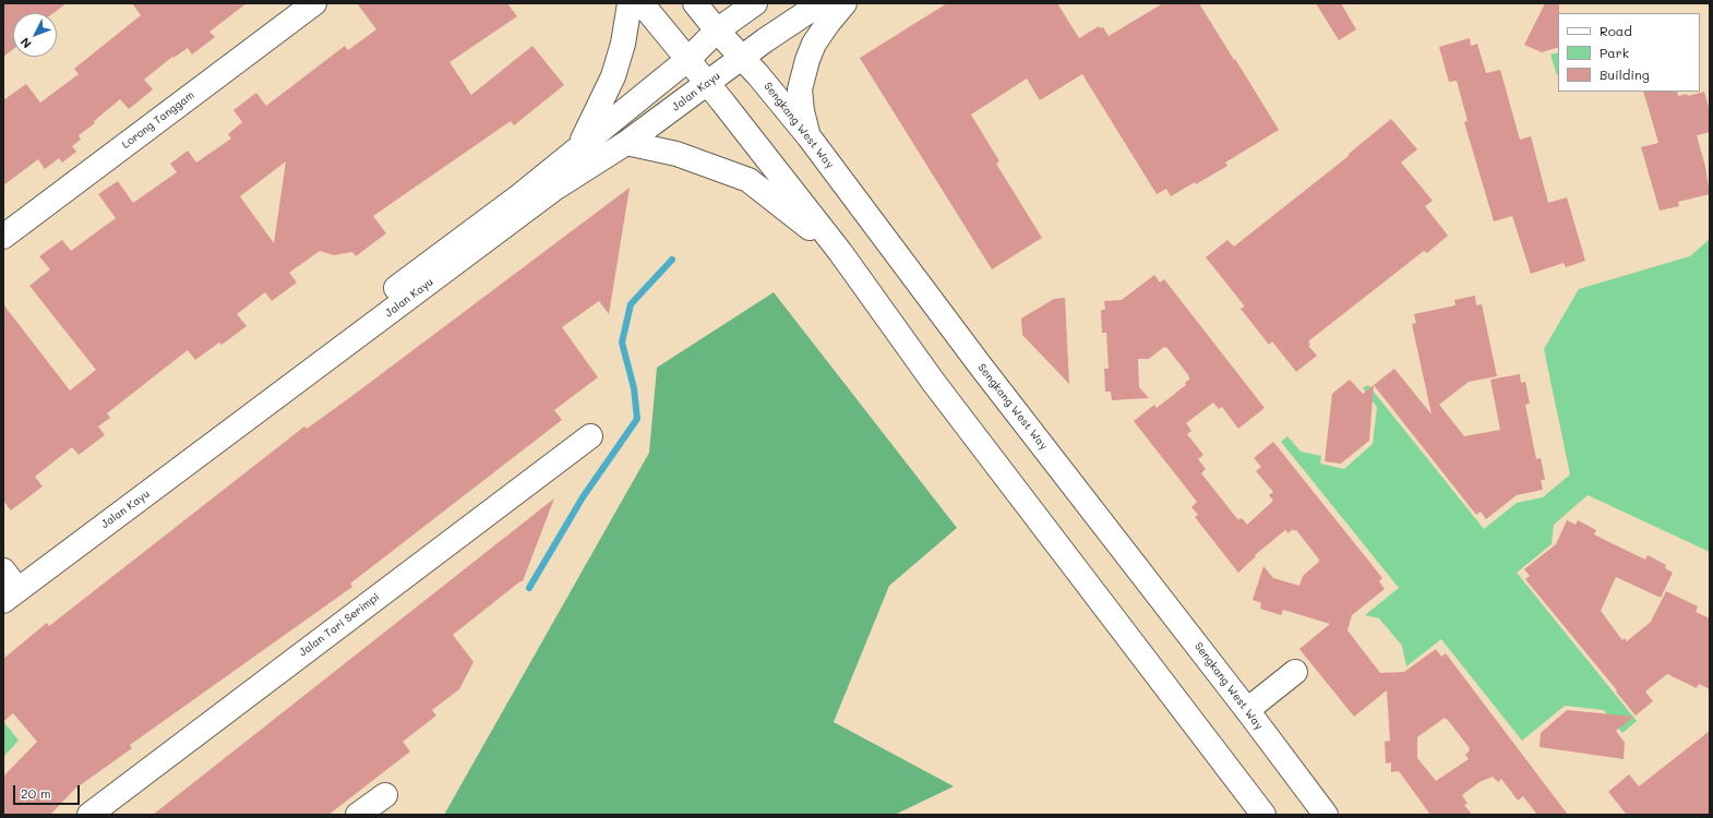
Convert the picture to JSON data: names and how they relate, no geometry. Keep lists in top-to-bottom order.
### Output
{
  "streets": {
    "main road": [
      "Jalan Kayu",
      "Lorong Tanggam",
      "Sengkang West Way",
      "Jalan Tari Serimpi"
    ]
  },
  "crossings": [
    ["Jalan Kayu", "Sengkang West Way"]
  ],
  "legend": ["Road", "Park", "Building"],
  "scale_bar": "20 m",
  "north": "bottom left"
}
